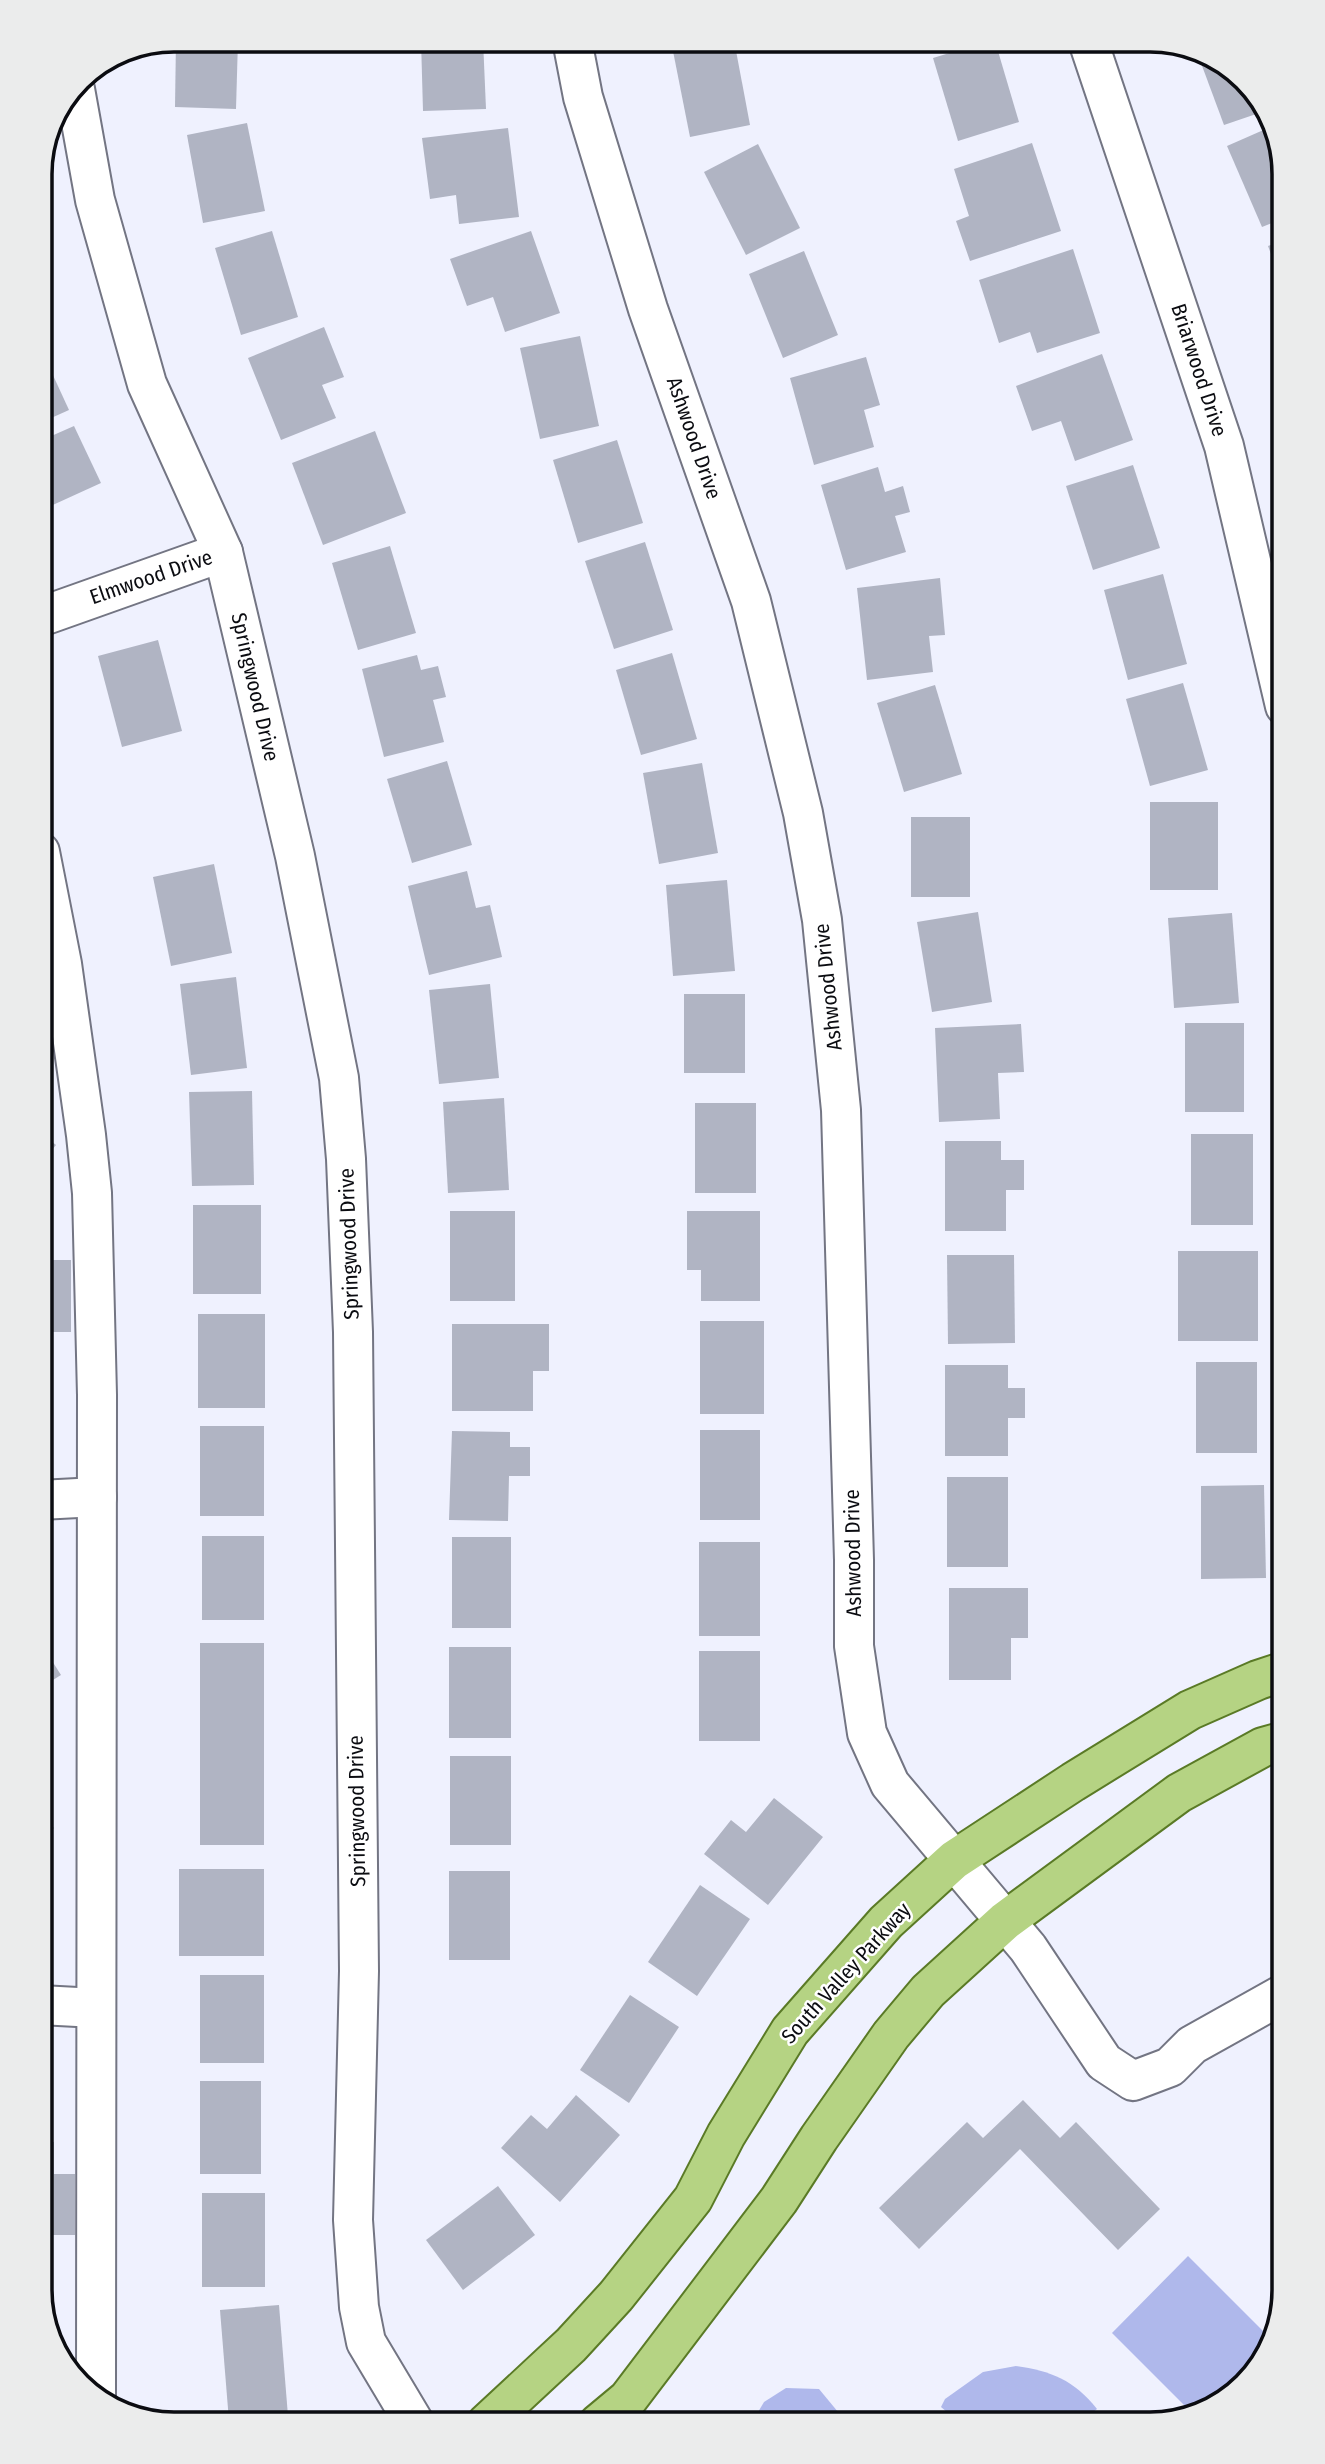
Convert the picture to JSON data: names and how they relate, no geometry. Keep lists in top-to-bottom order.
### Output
{
  "streets": {
    "main road": ["South Valley Parkway"],
    "street": [
      "Briarwood Drive",
      "Ashwood Drive",
      "Elmwood Drive",
      "Springwood Drive"
    ]
  },
  "crossings": [
    ["Ashwood Drive", "South Valley Parkway"],
    ["Elmwood Drive", "Springwood Drive"]
  ]
}
